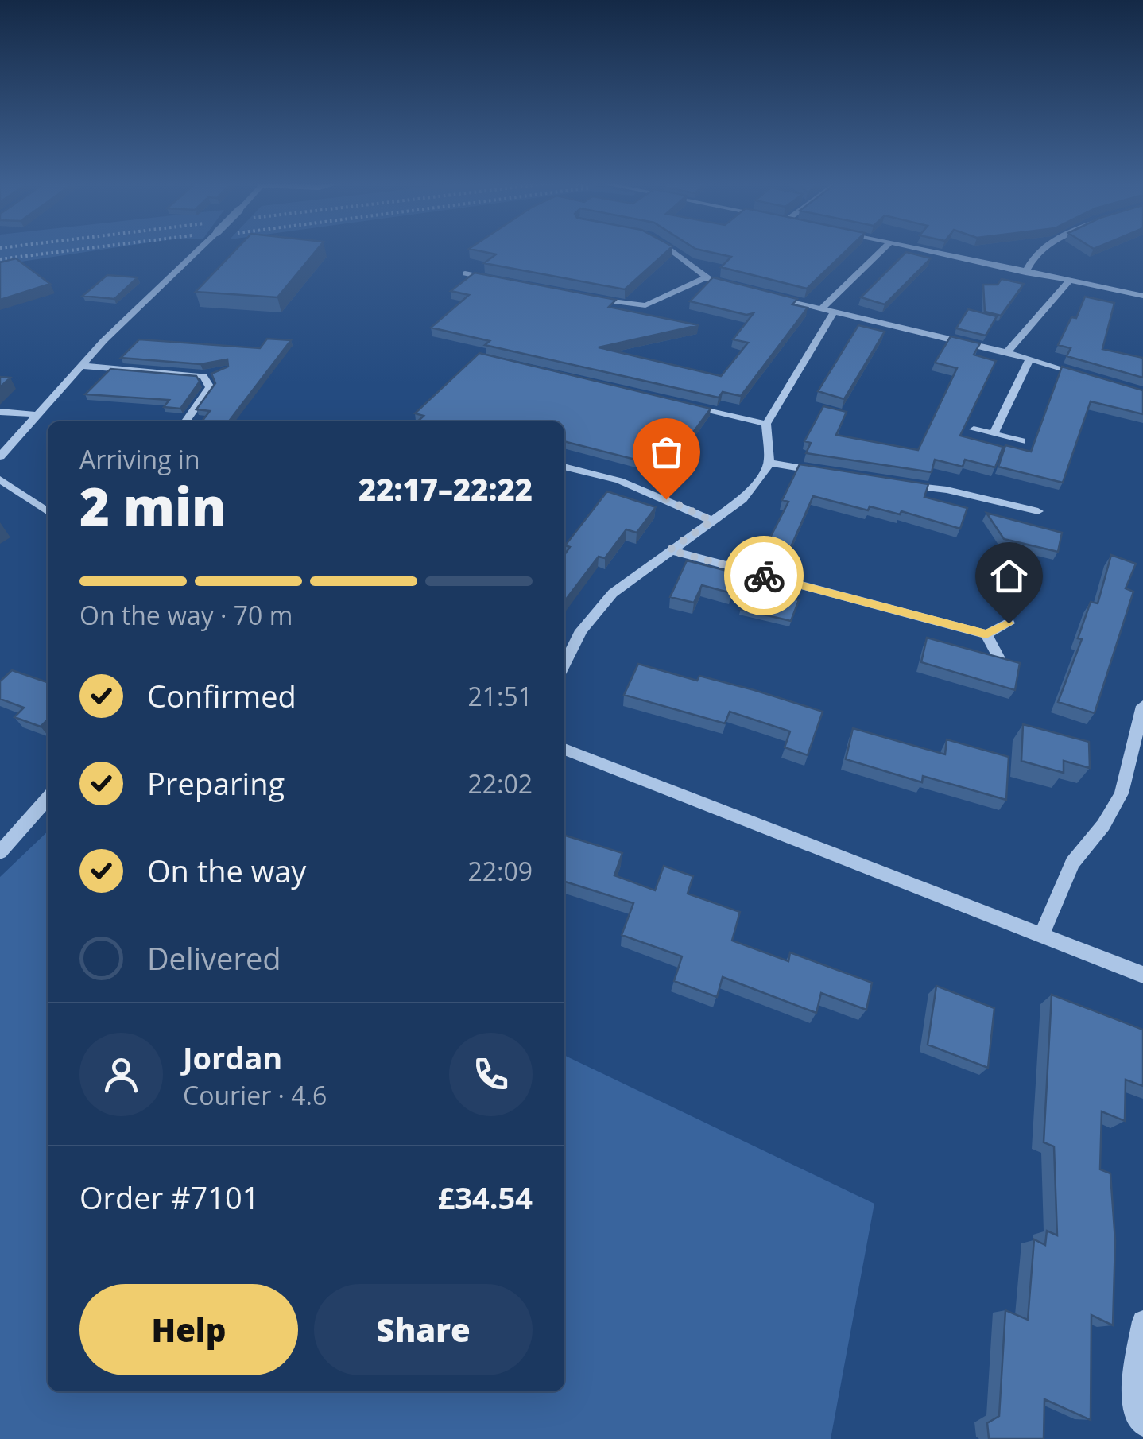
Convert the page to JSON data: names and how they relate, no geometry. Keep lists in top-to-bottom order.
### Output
{
  "page": {
    "heading": ["2 min", "Arriving in", "22:17–22:22"],
    "panel": [
      "Jordan",
      "Courier · 4.6",
      "Order #7101",
      "£34.54"
    ],
    "bar": "On the way · 70 m",
    "list": [
      ["Confirmed", "21:51"],
      ["Preparing", "22:02"],
      ["On the way", "22:09"],
      "Delivered"
    ],
    "buttons": ["Help", "Share"]
  }
}
